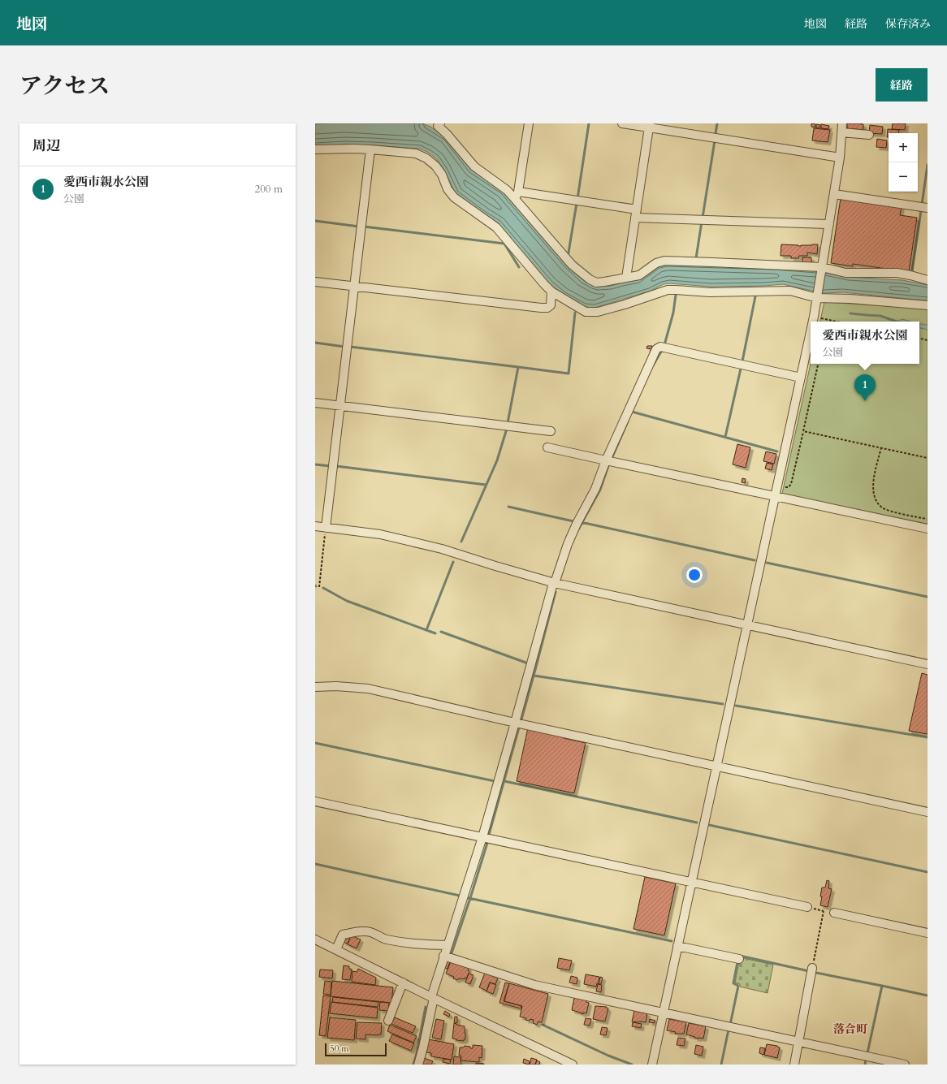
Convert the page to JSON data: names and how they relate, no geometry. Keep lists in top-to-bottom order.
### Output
{
  "districts": ["落合町"],
  "scale_bar": "50 m",
  "page": {
    "header": "地図",
    "nav": ["地図", "経路", "保存済み"],
    "title": "アクセス",
    "buttons": "経路",
    "heading": "周辺",
    "map_buttons": ["+", "−"],
    "list": [
      {
        "mark": "1",
        "name": "愛西市親水公園",
        "note": "公園",
        "value": "200 m"
      }
    ],
    "popup": ["愛西市親水公園", "公園"],
    "pins": "1",
    "scale": "50 m"
  }
}
